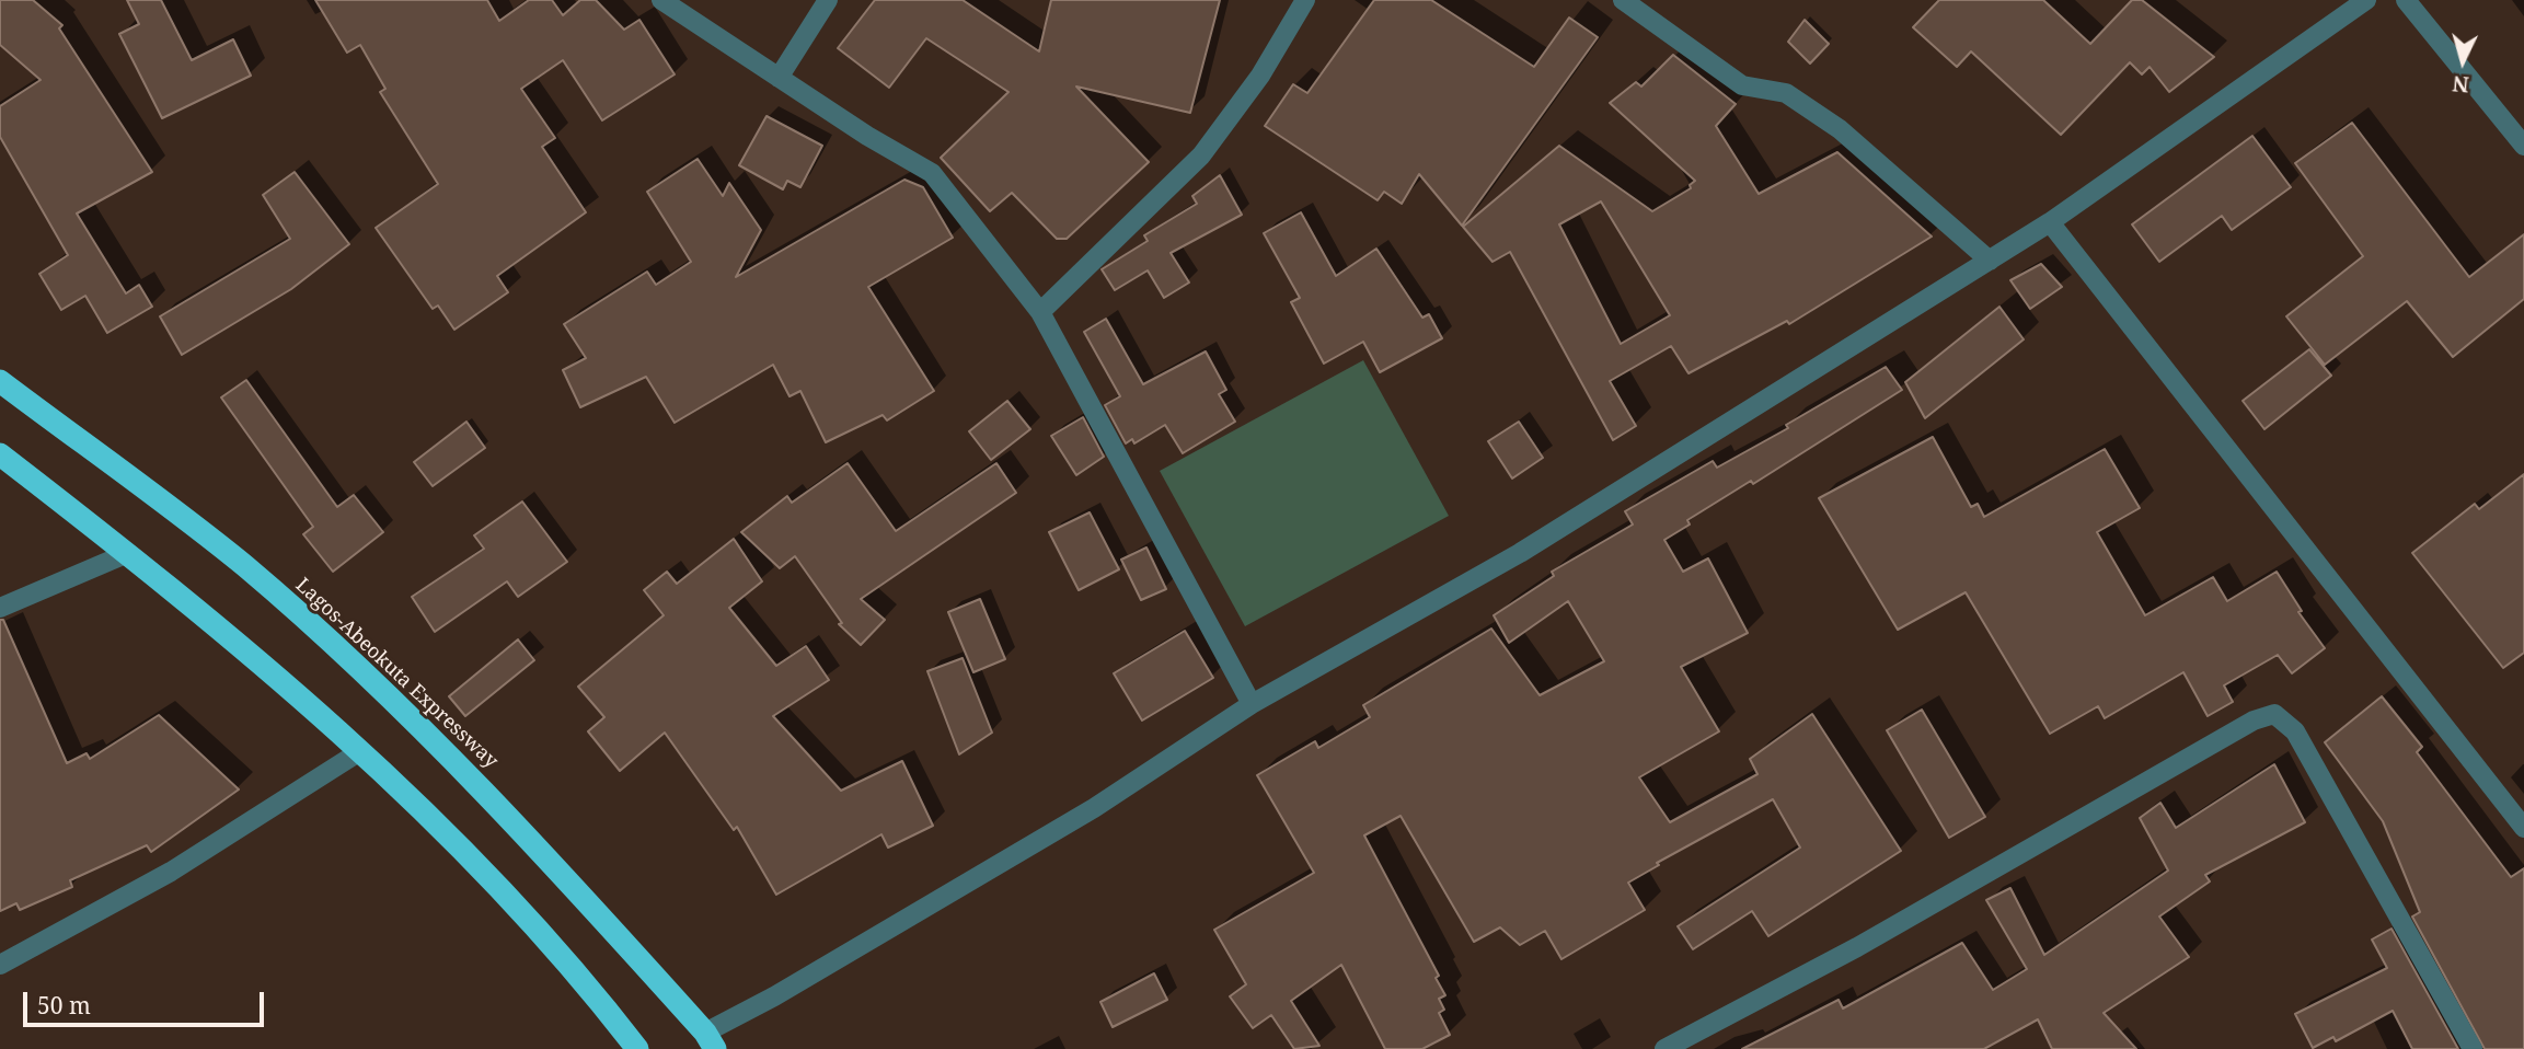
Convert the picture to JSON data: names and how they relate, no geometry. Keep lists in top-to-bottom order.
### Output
{
  "streets": {
    "highway": ["Lagos-Abeokuta Expressway"]
  },
  "scale_bar": "50 m",
  "north": "bottom"
}
